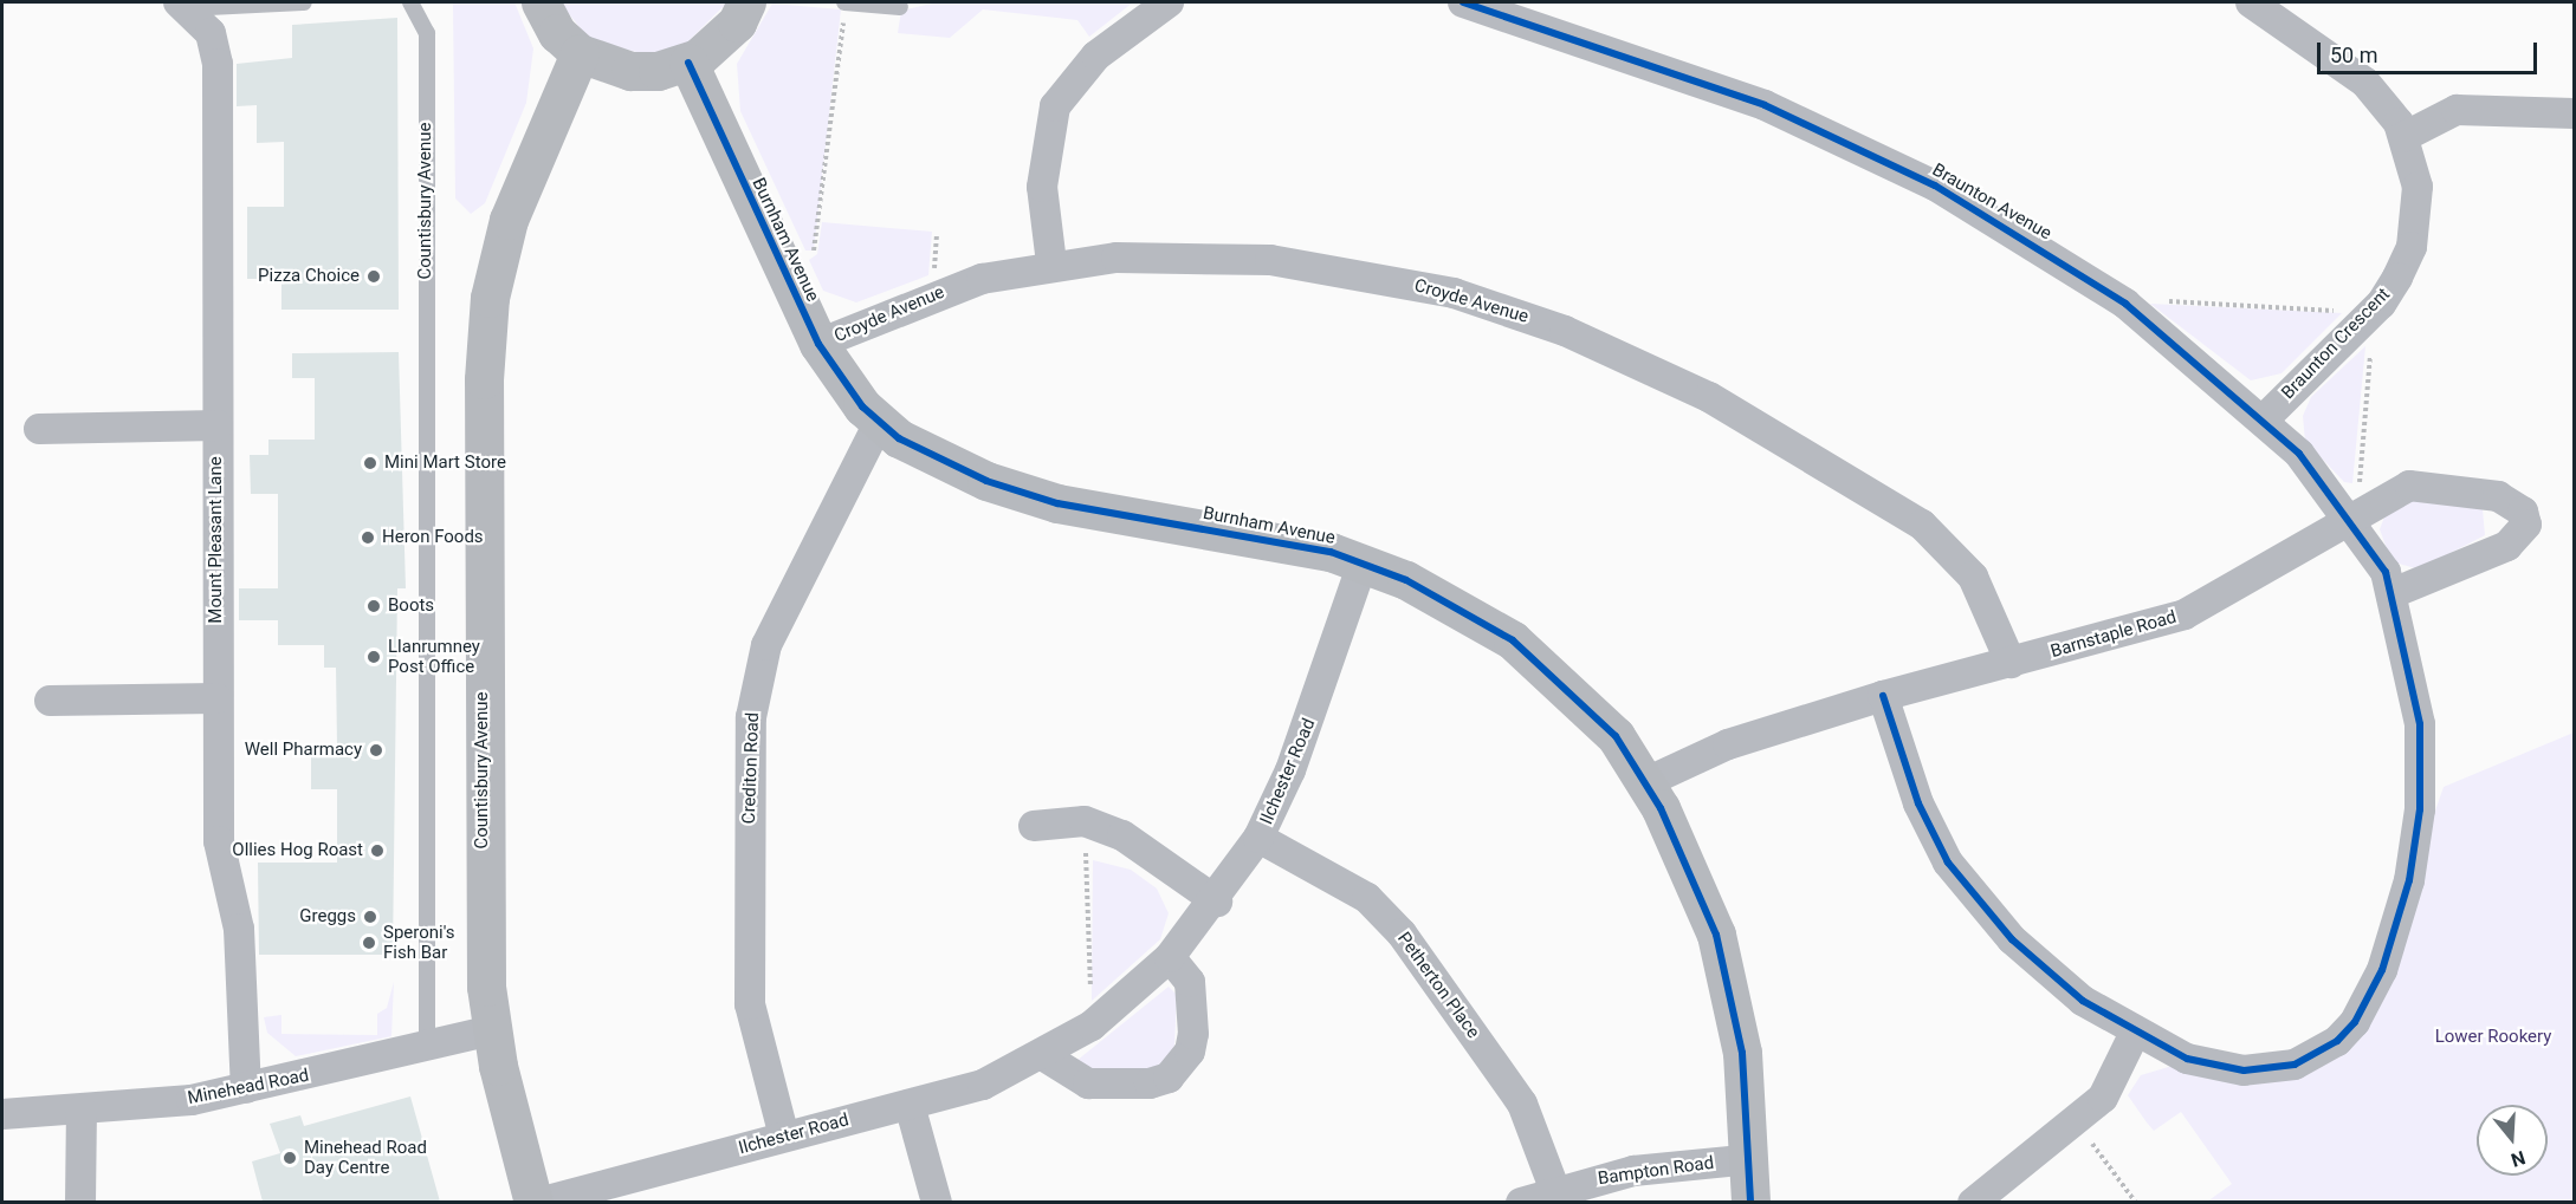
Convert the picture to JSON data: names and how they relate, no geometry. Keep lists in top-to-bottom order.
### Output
{
  "streets": {
    "street": [
      "Countisbury Avenue",
      "Braunton Avenue",
      "Burnham Avenue",
      "Croyde Avenue",
      "Braunton Crescent",
      "Mount Pleasant Lane",
      "Barnstaple Road",
      "Crediton Road",
      "Ilchester Road",
      "Petherton Place",
      "Minehead Road",
      "Bampton Road"
    ]
  },
  "crossings": [
    ["Countisbury Avenue", "Ilchester Road"],
    ["Countisbury Avenue", "Minehead Road"],
    ["Braunton Avenue", "Braunton Crescent"],
    ["Braunton Avenue", "Barnstaple Road"],
    ["Burnham Avenue", "Croyde Avenue"],
    ["Burnham Avenue", "Barnstaple Road"],
    ["Burnham Avenue", "Crediton Road"],
    ["Burnham Avenue", "Ilchester Road"],
    ["Burnham Avenue", "Bampton Road"],
    ["Croyde Avenue", "Barnstaple Road"],
    ["Mount Pleasant Lane", "Minehead Road"],
    ["Crediton Road", "Ilchester Road"],
    ["Ilchester Road", "Petherton Place"],
    ["Petherton Place", "Bampton Road"]
  ],
  "parks": ["Lower Rookery"],
  "places": [
    "Pizza Choice",
    "Mini Mart Store",
    "Heron Foods",
    "Boots",
    "Llanrumney Post Office",
    "Well Pharmacy",
    "Ollies Hog Roast",
    "Greggs",
    "Speroni's Fish Bar",
    "Minehead Road Day Centre"
  ],
  "scale_bar": "50 m",
  "north": "bottom"
}
